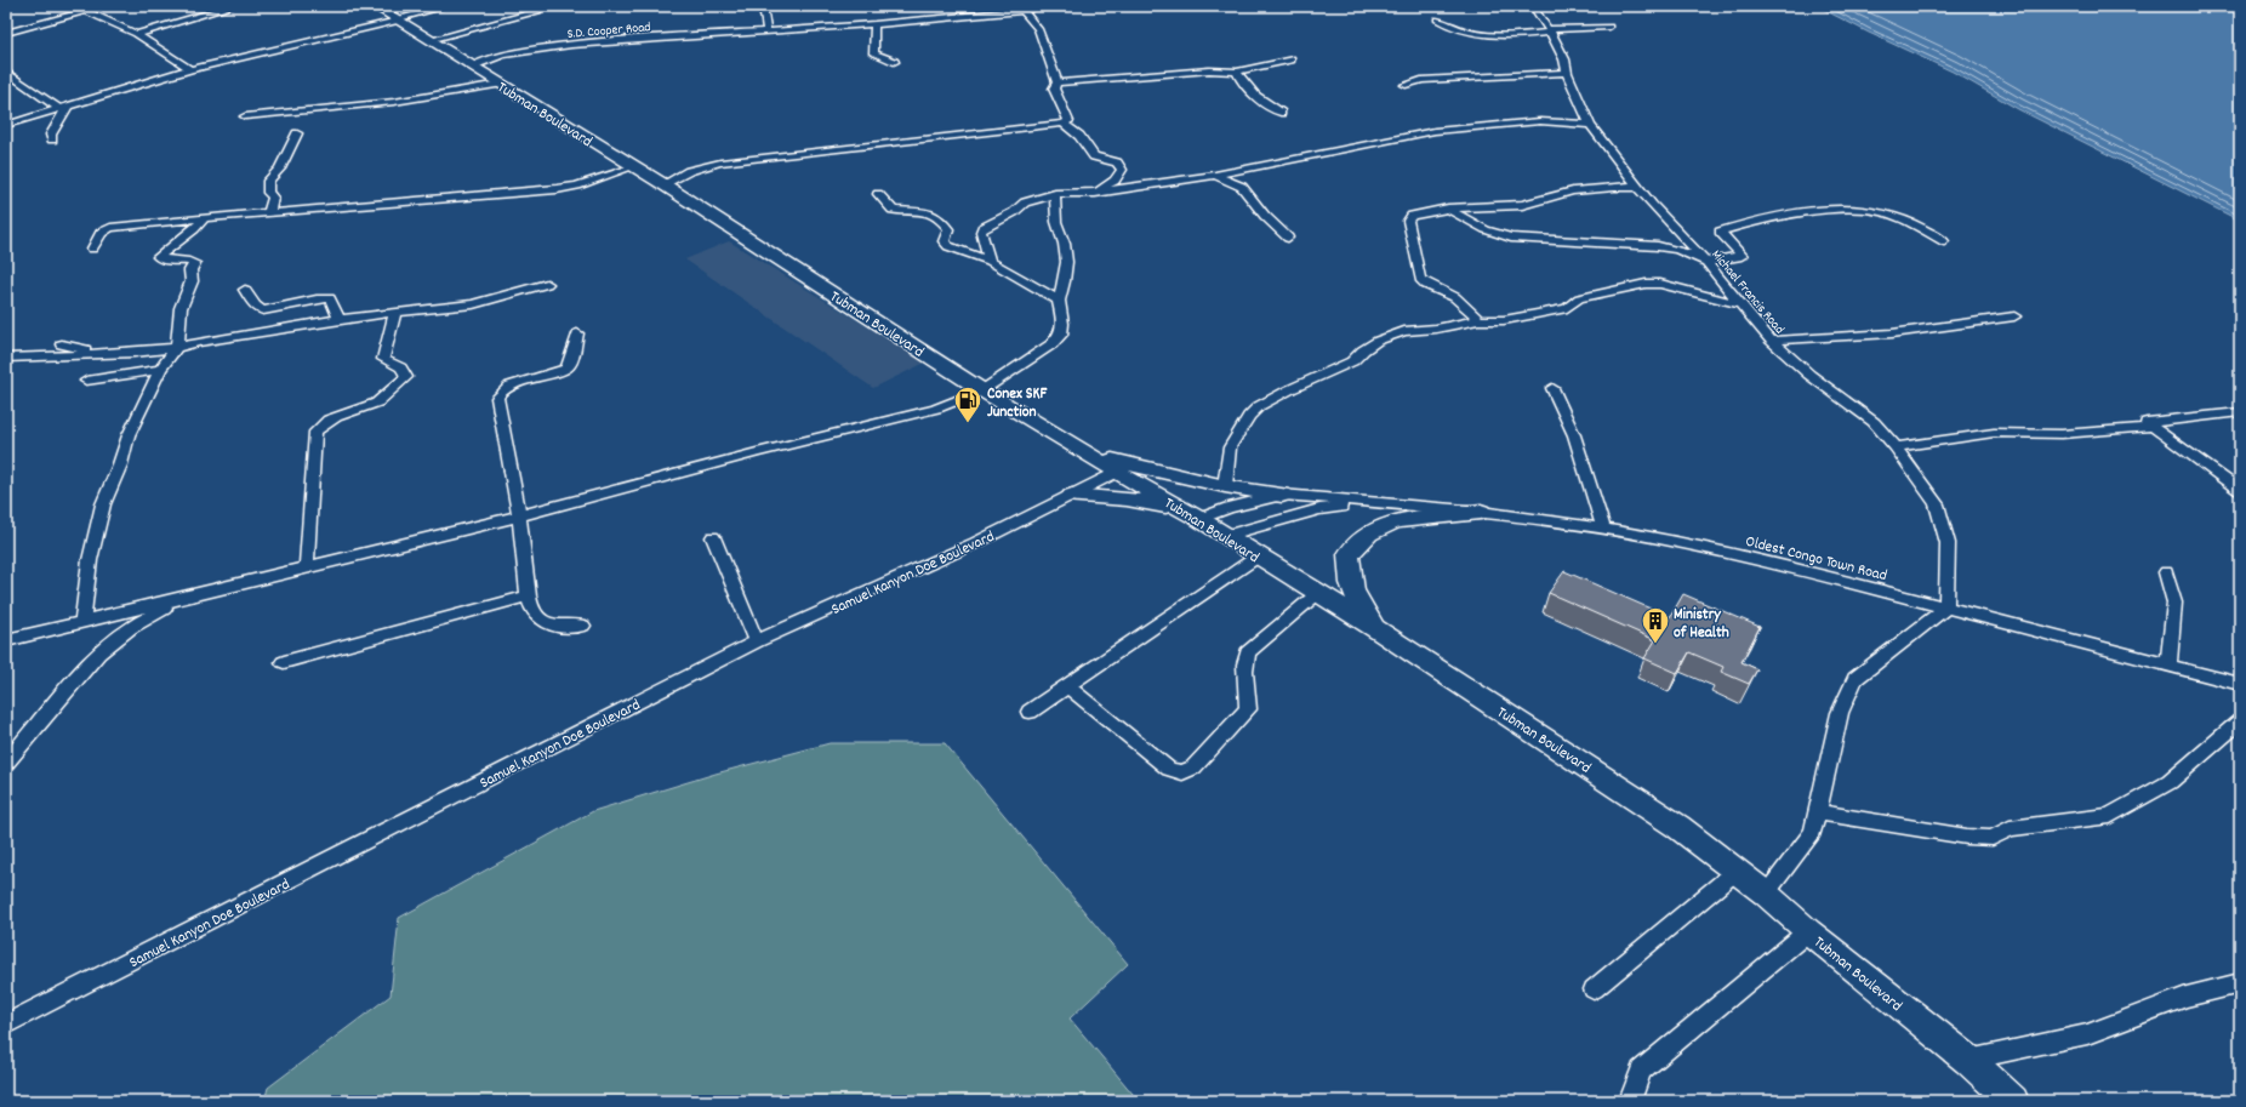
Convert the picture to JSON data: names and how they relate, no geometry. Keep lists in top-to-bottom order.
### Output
{
  "streets": {
    "highway": ["Tubman Boulevard"],
    "street": [
      "S.D. Cooper Road",
      "Michael Francis Road",
      "Oldest Congo Town Road",
      "Samuel Kanyon Doe Boulevard"
    ]
  },
  "crossings": [
    ["S.D. Cooper Road", "Tubman Boulevard"],
    ["Tubman Boulevard", "Samuel Kanyon Doe Boulevard"],
    ["Michael Francis Road", "Oldest Congo Town Road"]
  ],
  "places": {
    "fuel station": ["Conex SKF Junction"],
    "building": ["Ministry of Health"]
  }
}
